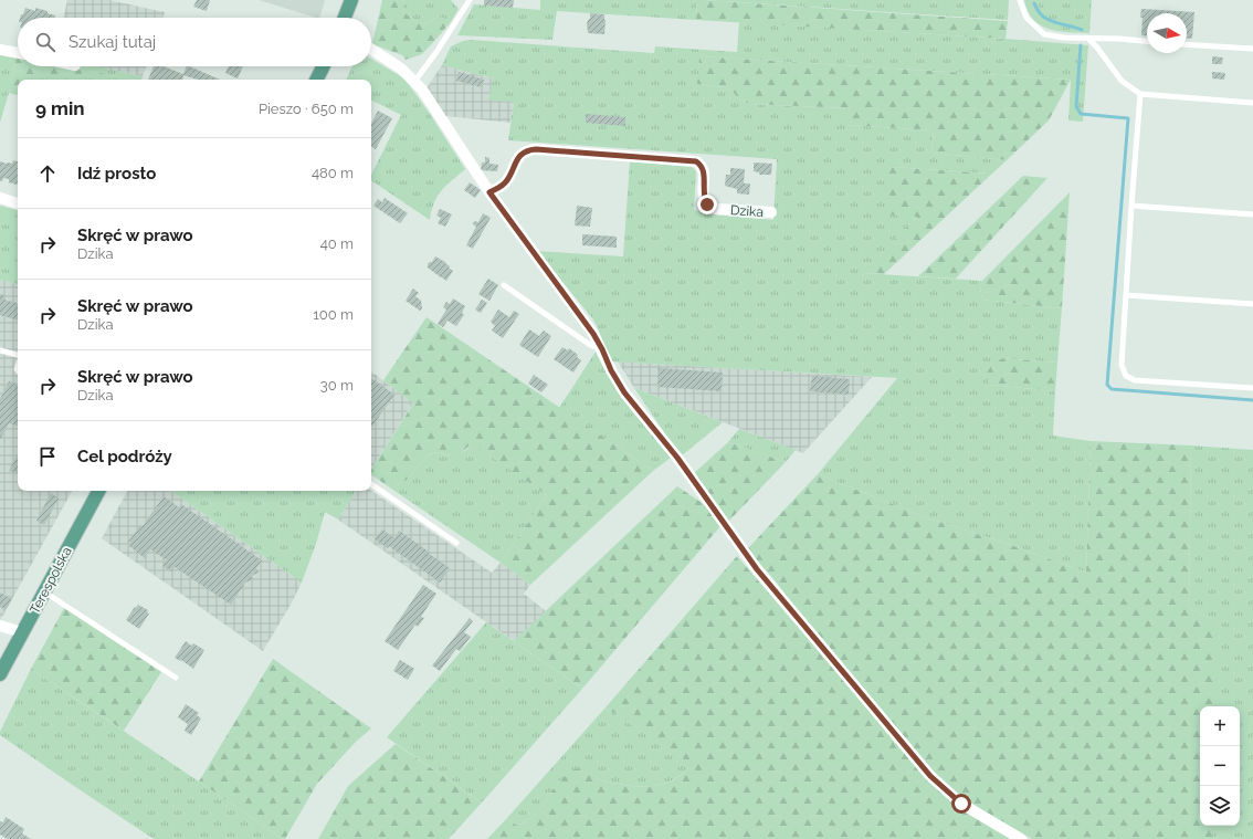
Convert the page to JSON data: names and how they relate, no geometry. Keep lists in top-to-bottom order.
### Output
{
  "streets": {
    "main road": ["Terespolska"],
    "street": ["Dzika"]
  },
  "north": "right",
  "page": {
    "search": "Szukaj tutaj",
    "heading": ["9 min", "Pieszo · 650 m"],
    "list": [
      ["Idź prosto", "480 m"],
      ["Skręć w prawo", "Dzika", "40 m"],
      ["Skręć w prawo", "Dzika", "100 m"],
      ["Skręć w prawo", "Dzika", "30 m"],
      "Cel podróży"
    ],
    "map_buttons": ["+", "−"]
  }
}
